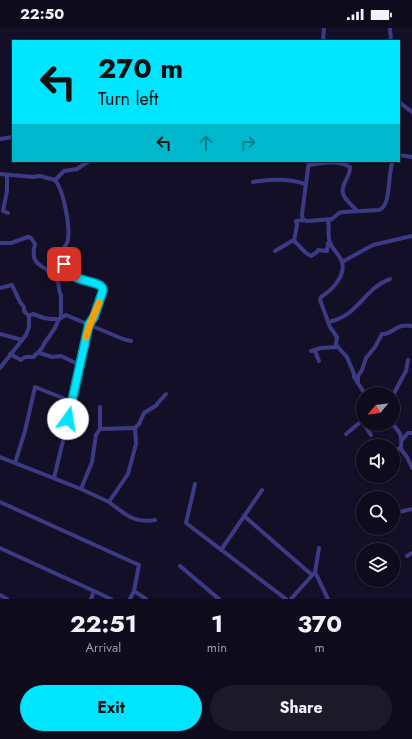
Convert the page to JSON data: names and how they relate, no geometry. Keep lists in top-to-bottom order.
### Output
{
  "north": "bottom left",
  "page": {
    "status": "22:50",
    "turn": ["270 m", "Turn left"],
    "eta": [
      "22:51",
      "Arrival",
      "1",
      "min",
      "370",
      "m"
    ],
    "buttons": ["Exit", "Share"]
  }
}
